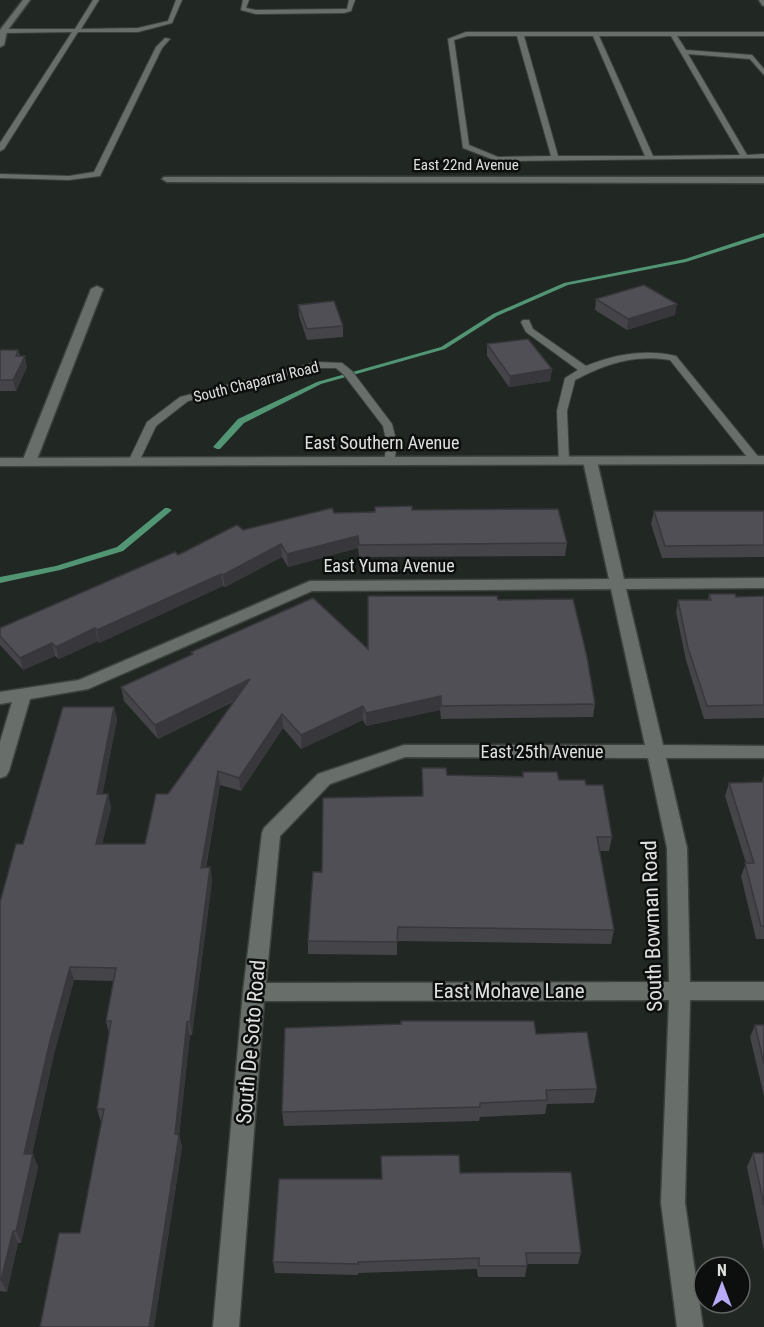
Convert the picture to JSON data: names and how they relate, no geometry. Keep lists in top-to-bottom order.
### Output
{
  "streets": {
    "street": [
      "East 22nd Avenue",
      "East Southern Avenue",
      "East Yuma Avenue",
      "East 25th Avenue",
      "South Bowman Road",
      "East Mohave Lane",
      "South De Soto Road"
    ],
    "lane": ["South Chaparral Road"]
  },
  "crossings": [
    ["South Chaparral Road", "East Southern Avenue"],
    ["East Southern Avenue", "South Bowman Road"],
    ["East Yuma Avenue", "South Bowman Road"],
    ["East 25th Avenue", "South Bowman Road"],
    ["East 25th Avenue", "South De Soto Road"],
    ["South Bowman Road", "East Mohave Lane"],
    ["East Mohave Lane", "South De Soto Road"]
  ],
  "north": "top"
}
